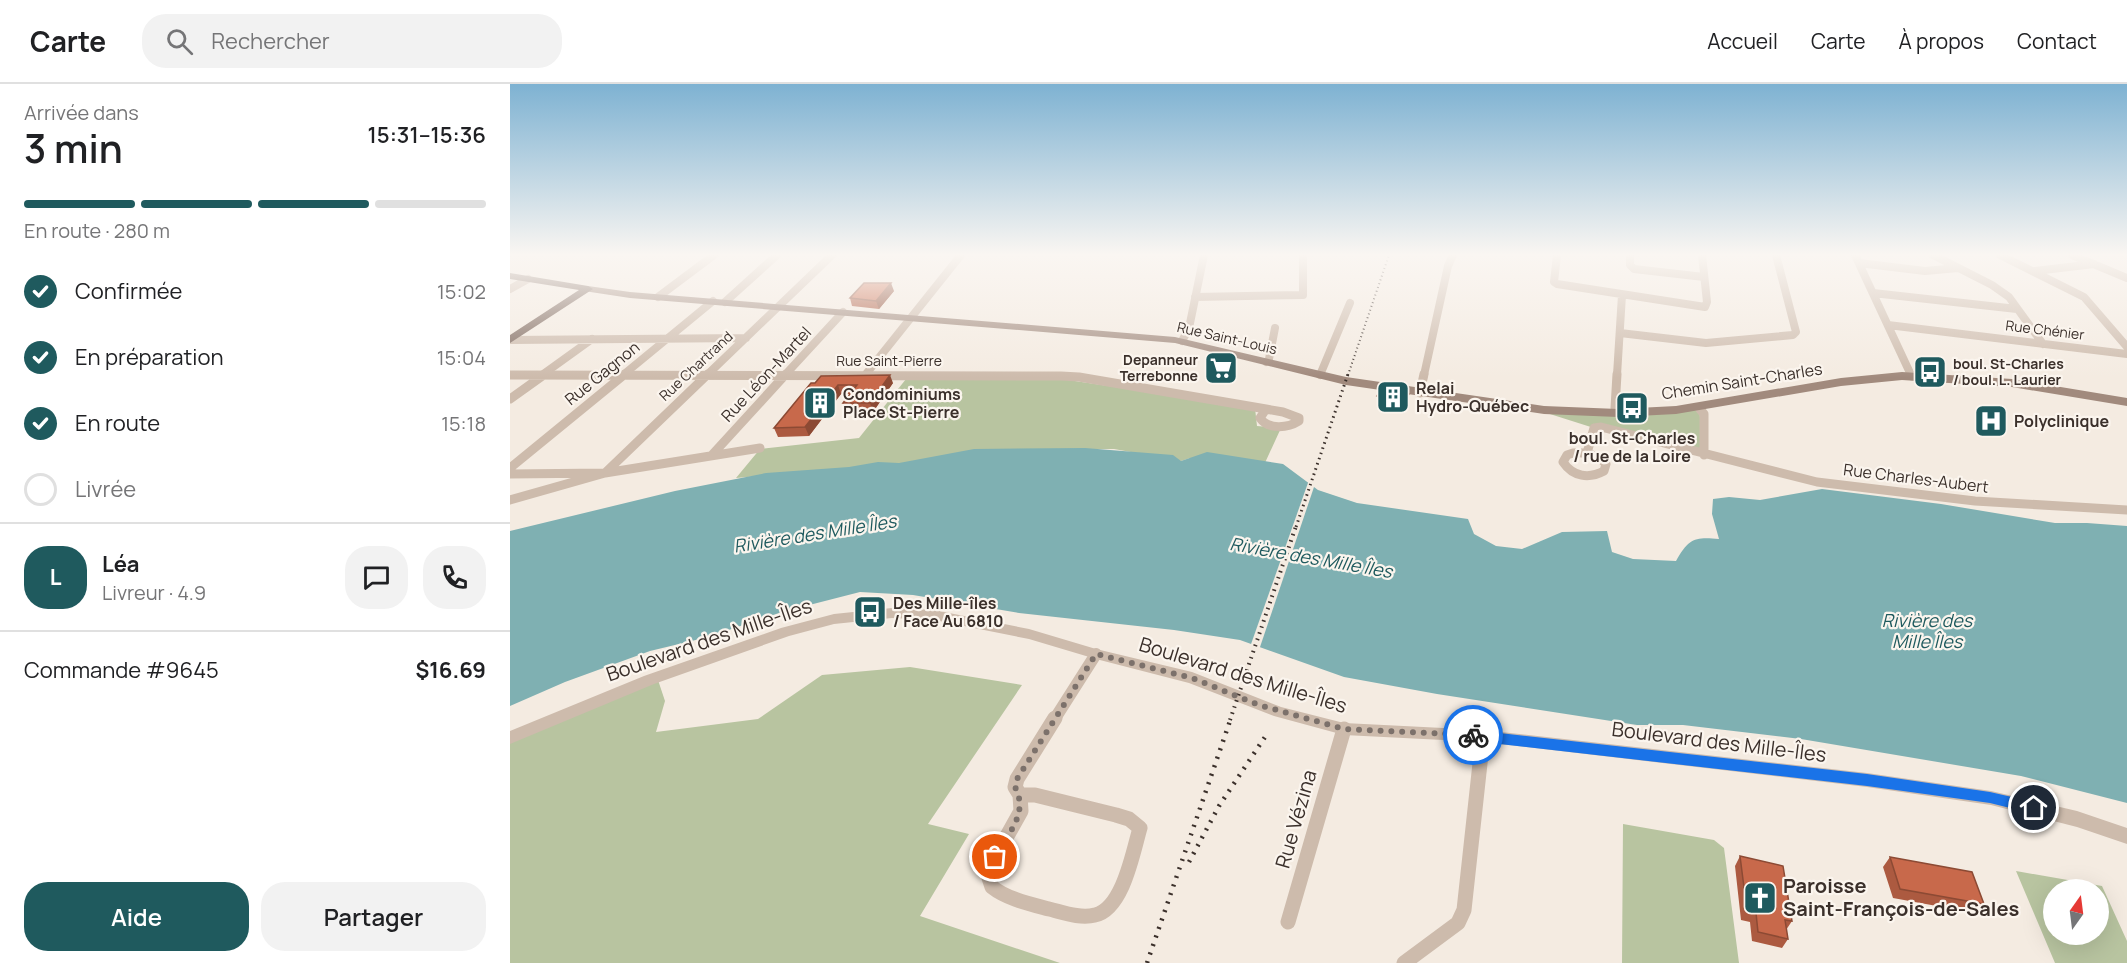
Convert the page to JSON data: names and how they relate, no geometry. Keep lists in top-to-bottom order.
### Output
{
  "streets": {
    "main road": ["Rue Saint-Louis", "Chemin Saint-Charles"],
    "street": [
      "Rue Chénier",
      "Rue Saint-Pierre",
      "Rue Chartrand",
      "Rue Gagnon",
      "Rue Léon-Martel",
      "Rue Charles-Aubert",
      "Boulevard des Mille-Îles",
      "Rue Vézina"
    ]
  },
  "crossings": [
    ["Rue Saint-Louis", "Rue Chartrand"],
    ["Rue Saint-Louis", "Rue Gagnon"],
    ["Rue Saint-Louis", "Rue Léon-Martel"],
    ["Rue Saint-Louis", "Chemin Saint-Charles"],
    ["Rue Saint-Pierre", "Rue Chartrand"],
    ["Rue Saint-Pierre", "Rue Gagnon"],
    ["Rue Saint-Pierre", "Rue Léon-Martel"],
    ["Boulevard des Mille-Îles", "Rue Vézina"]
  ],
  "water": ["Rivière des Mille Îles"],
  "places": {
    "supermarket": ["Depanneur Terrebonne"],
    "bus stop": ["boul. St-Charles / boul. L. Laurier", "boul. St-Charles / rue de la Loire", "Des Mille-îles / Face Au 6810"],
    "building": ["Relai Hydro-Québec", "Condominiums Place St-Pierre"],
    "hospital": ["Polyclinique"],
    "church": ["Paroisse Saint-François-de-Sales"]
  },
  "north": "top",
  "page": {
    "header": "Carte",
    "search": "Rechercher",
    "nav": [
      "Accueil",
      "Carte",
      "À propos",
      "Contact"
    ],
    "heading": ["3 min", "Arrivée dans", "15:31–15:36"],
    "panel": [
      "Léa",
      "Livreur · 4.9",
      "Commande #9645",
      "$16.69"
    ],
    "bar": "En route · 280 m",
    "list": [
      ["Confirmée", "15:02"],
      ["En préparation", "15:04"],
      ["En route", "15:18"],
      "Livrée"
    ],
    "round": "L",
    "buttons": ["Aide", "Partager"]
  }
}
